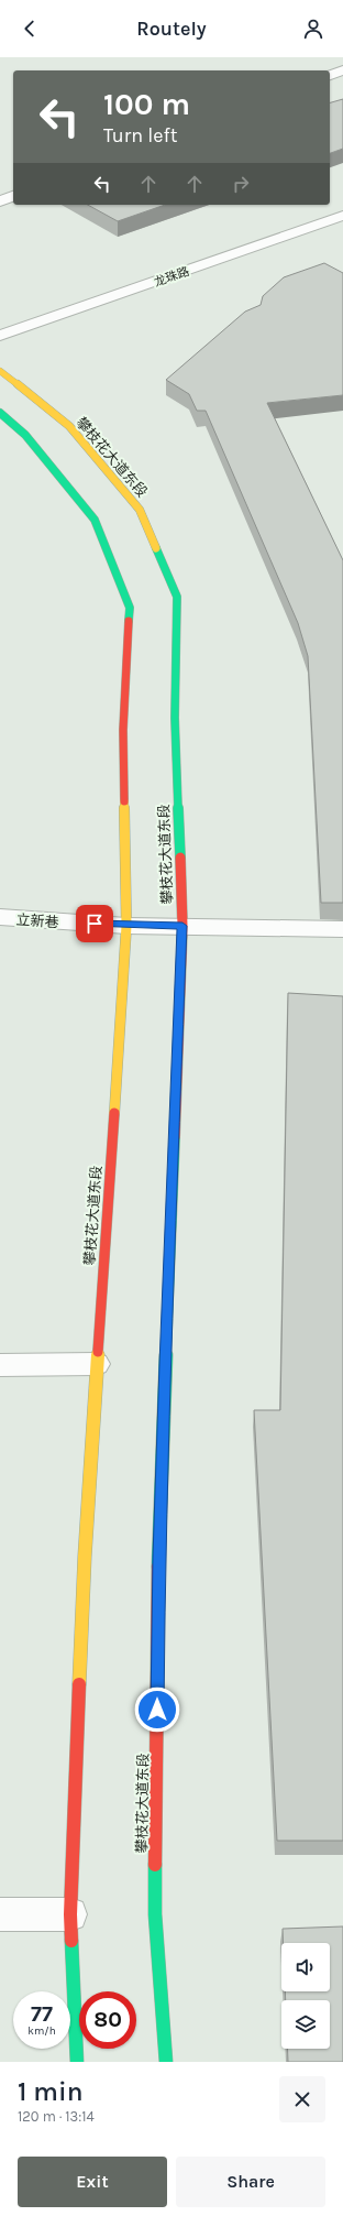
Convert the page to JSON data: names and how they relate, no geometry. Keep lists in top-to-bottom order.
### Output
{
  "streets": {
    "highway": ["攀枝花大道东段"],
    "street": ["龙珠路", "立新巷"]
  },
  "crossings": [
    ["攀枝花大道东段", "立新巷"]
  ],
  "page": {
    "header": "Routely",
    "turn": ["100 m", "Turn left"],
    "speed": "77 km/h",
    "limit": "80",
    "heading": ["1 min", "120 m · 13:14"],
    "buttons": ["Exit", "Share"]
  }
}
